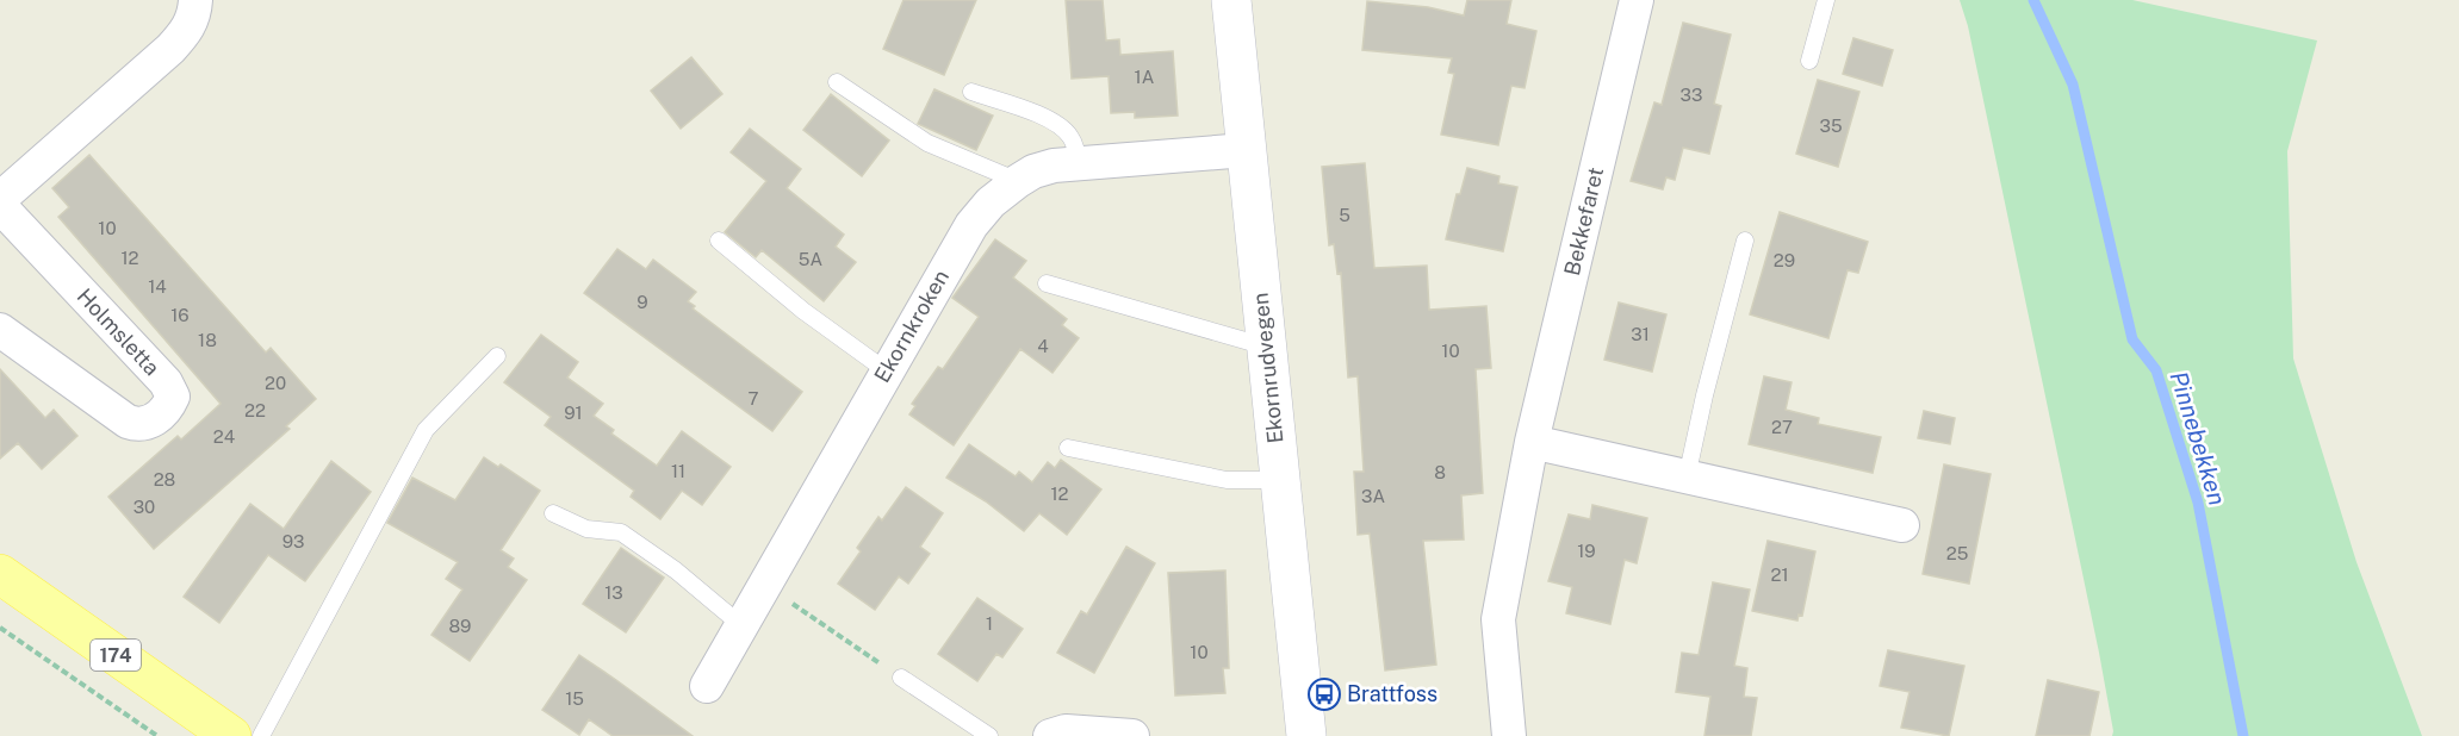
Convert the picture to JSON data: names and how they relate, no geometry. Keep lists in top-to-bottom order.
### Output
{
  "streets": {
    "main road": ["Ekornrudvegen", "174"],
    "street": ["Bekkefaret", "Ekornkroken", "Holmsletta"]
  },
  "crossings": [
    ["Ekornkroken", "Ekornrudvegen"]
  ],
  "water": ["Pinnebekken"],
  "places": {
    "bus stop": ["Brattfoss"]
  },
  "house_numbers": [
    "1A",
    "33",
    "35",
    "5",
    "10",
    "12",
    "5A",
    "29",
    "14",
    "9",
    "16",
    "31",
    "18",
    "4",
    "10",
    "20",
    "7",
    "22",
    "91",
    "27",
    "24",
    "11",
    "8",
    "28",
    "12",
    "3A",
    "30",
    "93",
    "19",
    "25",
    "21",
    "13",
    "1",
    "89",
    "10",
    "15"
  ]
}
